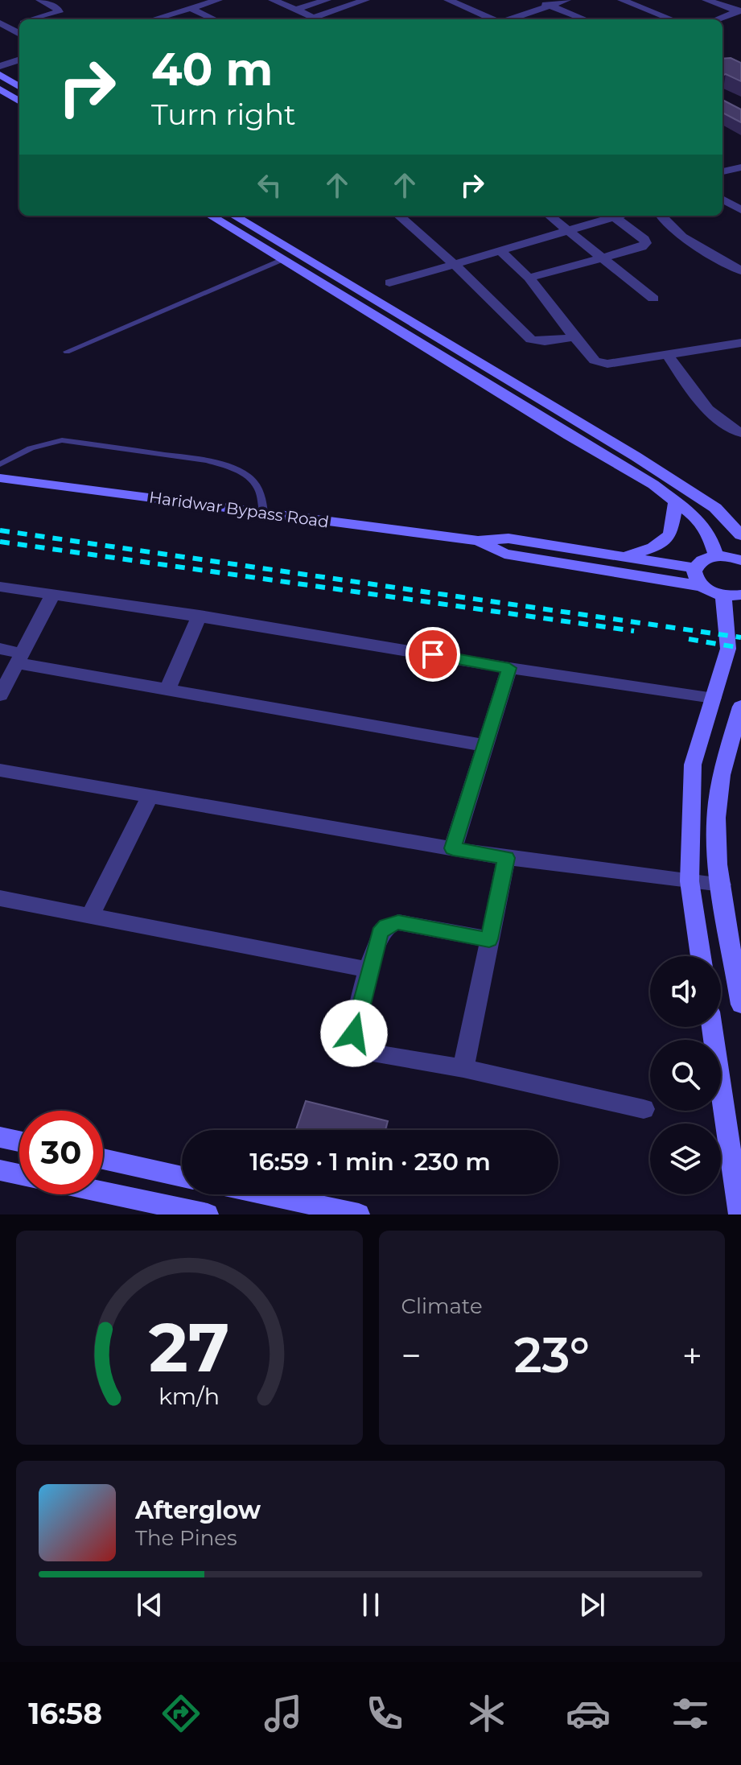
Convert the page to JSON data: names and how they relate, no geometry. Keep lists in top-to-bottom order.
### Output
{
  "streets": {
    "main road": ["Haridwar Bypass Road"]
  },
  "page": {
    "turn": ["40 m", "Turn right"],
    "limit": "30",
    "trip": "16:59 · 1 min · 230 m",
    "tile": "Climate",
    "heat": ["−", "23°", "+"],
    "song": ["Afterglow", "The Pines"],
    "tabs": "16:58",
    "gauge": ["27", "km/h"]
  }
}
